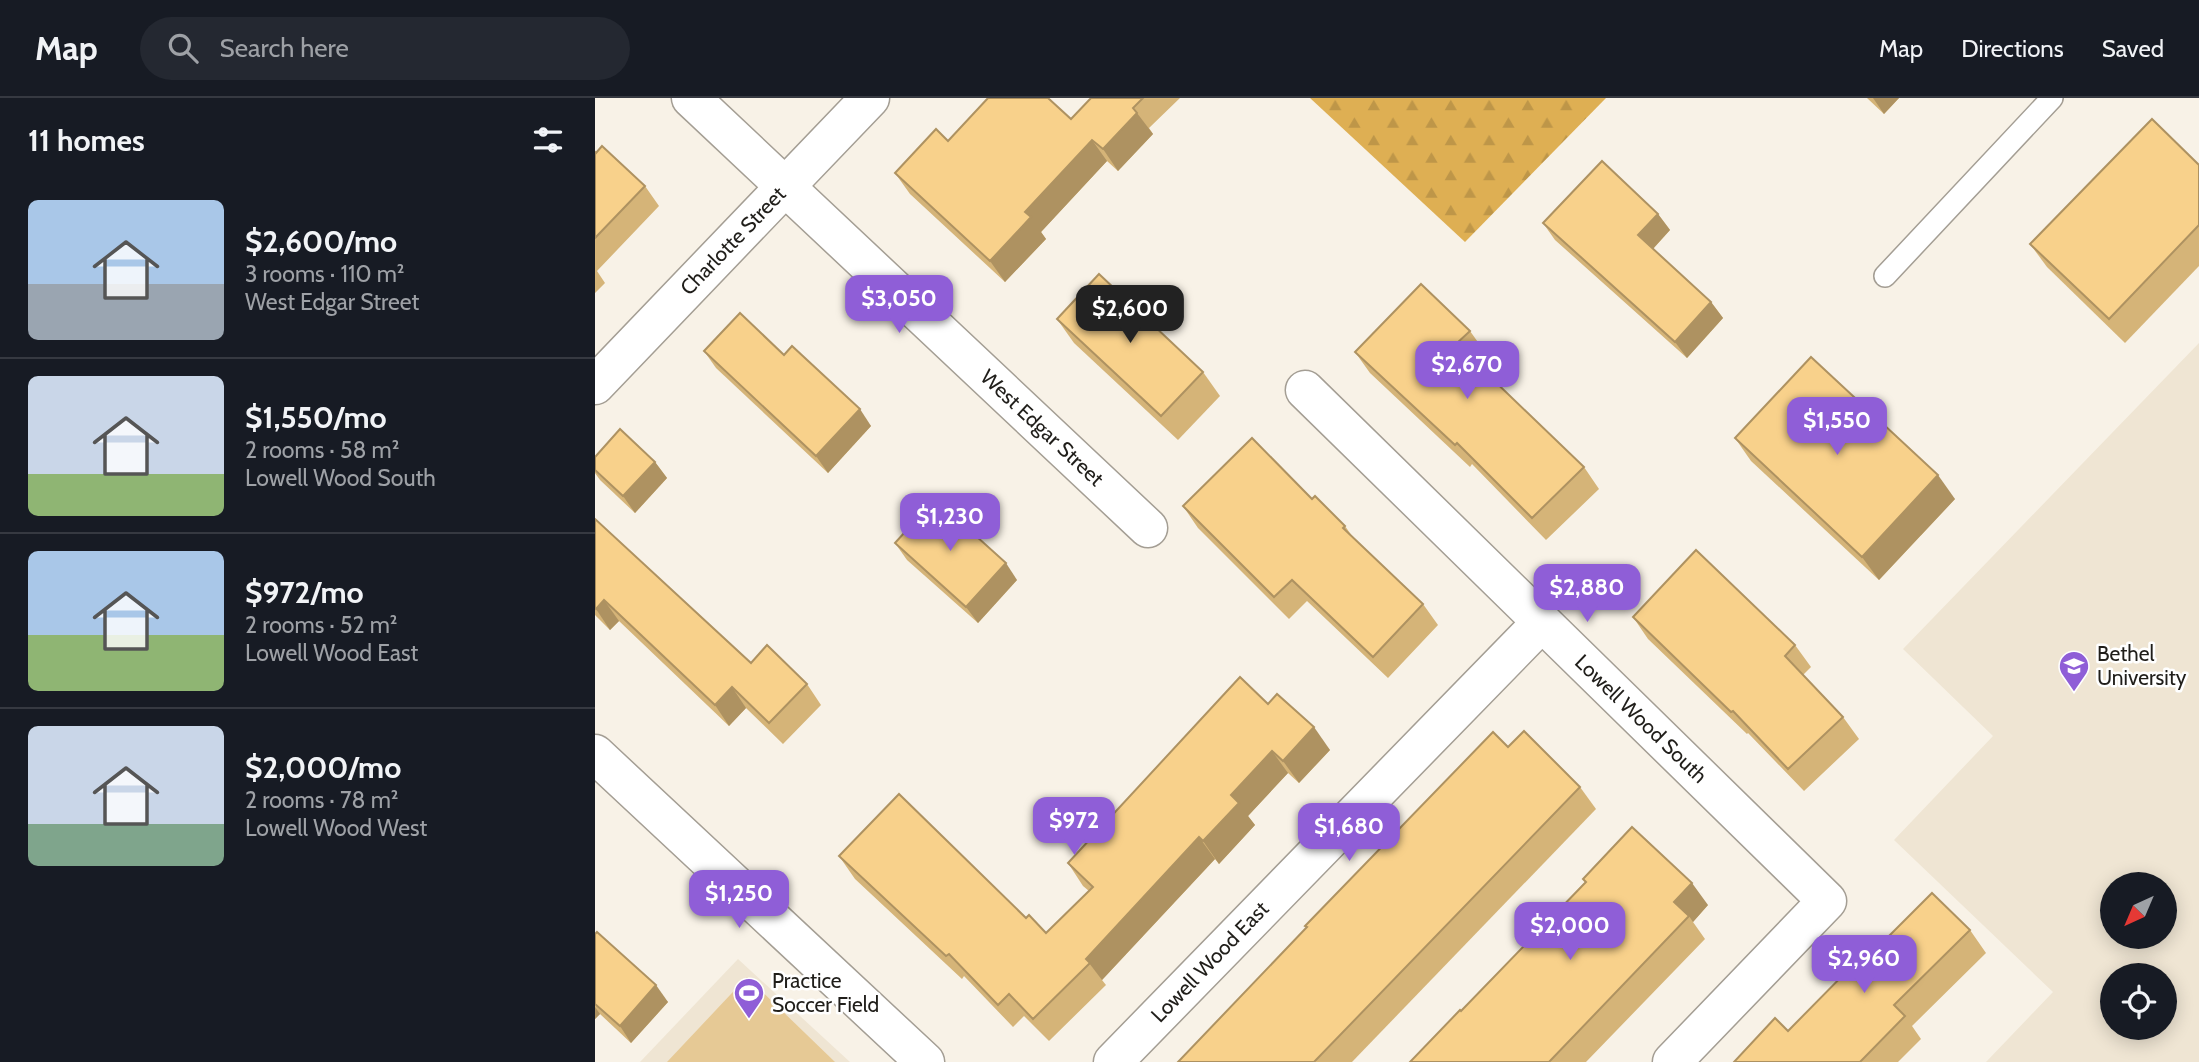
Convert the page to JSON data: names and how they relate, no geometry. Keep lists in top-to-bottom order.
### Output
{
  "streets": {
    "street": [
      "Charlotte Street",
      "West Edgar Street",
      "Lowell Wood South",
      "Lowell Wood East"
    ]
  },
  "crossings": [
    ["Charlotte Street", "West Edgar Street"],
    ["Lowell Wood South", "Lowell Wood East"]
  ],
  "places": {
    "school or university": ["Bethel University"],
    "sports": ["Practice Soccer Field"]
  },
  "north": "bottom left",
  "page": {
    "header": "Map",
    "search": "Search here",
    "nav": ["Map", "Directions", "Saved"],
    "heading": "11 homes",
    "list": [
      {
        "name": "$2,600/mo",
        "note": "3 rooms · 110 m² · West Edgar Street"
      },
      {
        "name": "$1,550/mo",
        "note": "2 rooms · 58 m² · Lowell Wood South"
      },
      {
        "name": "$972/mo",
        "note": "2 rooms · 52 m² · Lowell Wood East"
      },
      {
        "name": "$2,000/mo",
        "note": "2 rooms · 78 m² · Lowell Wood West"
      }
    ],
    "price": [
      "$3,050",
      "$2,600",
      "$2,670",
      "$1,550",
      "$1,230",
      "$2,880",
      "$972",
      "$1,680",
      "$1,250",
      "$2,000",
      "$2,960"
    ]
  }
}
